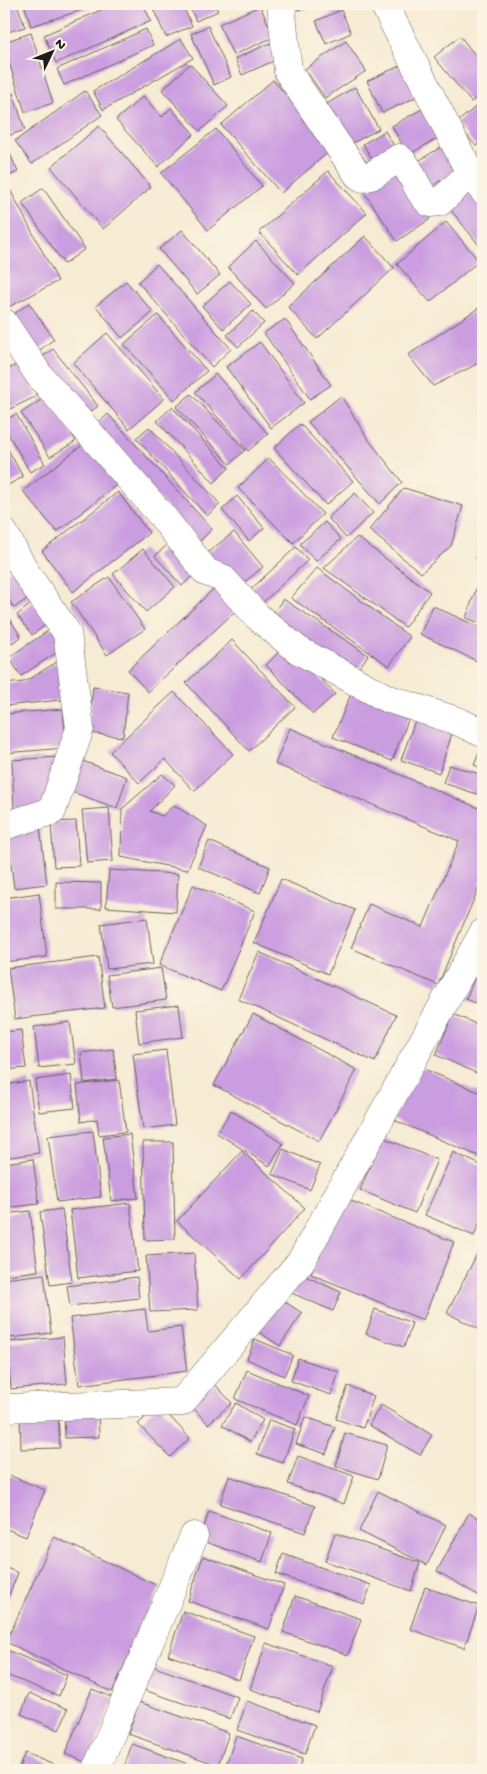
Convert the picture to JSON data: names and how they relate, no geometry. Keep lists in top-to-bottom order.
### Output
{
  "north": "top right"
}
